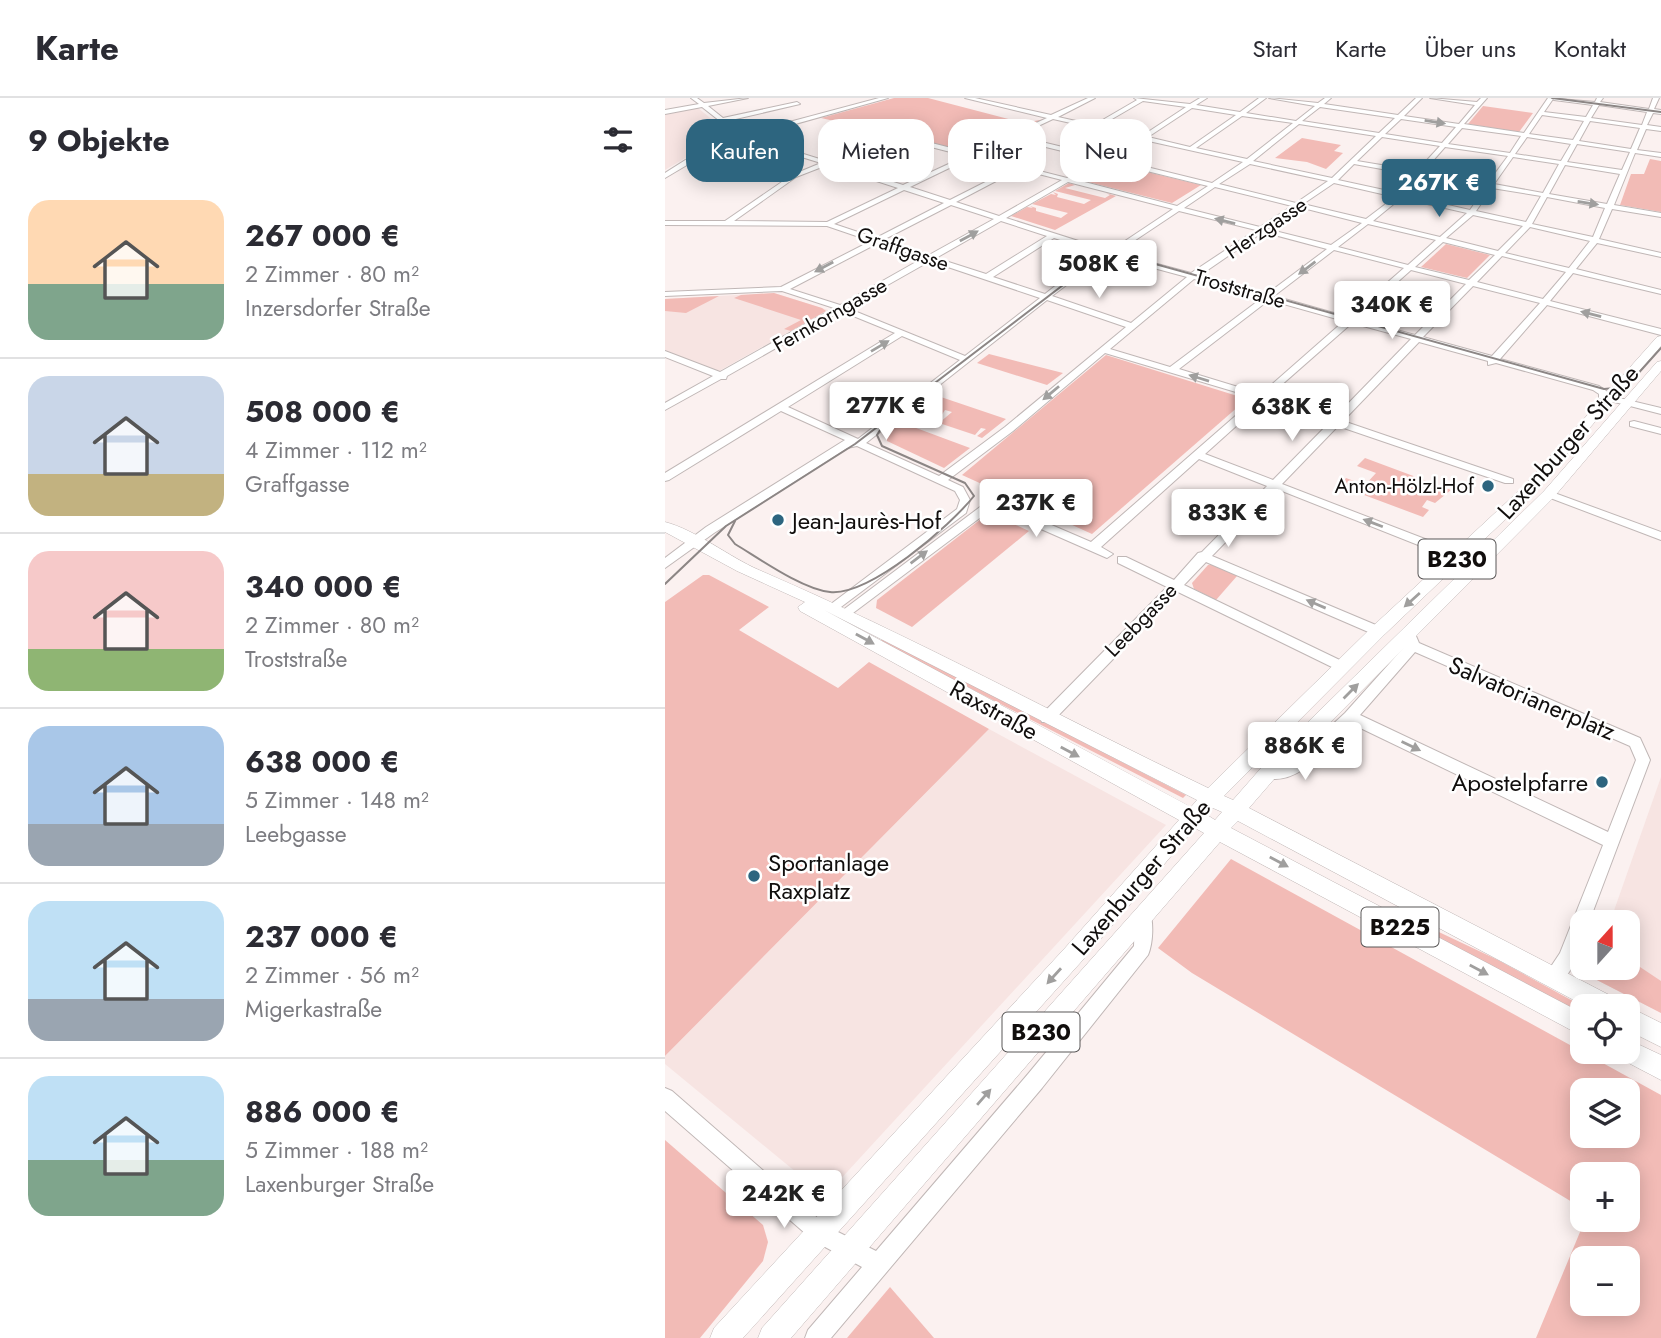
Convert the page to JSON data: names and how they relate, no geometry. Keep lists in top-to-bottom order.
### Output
{
  "streets": {
    "main road": [
      "Laxenburger Straße",
      "B230",
      "Raxstraße",
      "B225"
    ],
    "street": [
      "Herzgasse",
      "Graffgasse",
      "Troststraße",
      "Fernkorngasse",
      "Leebgasse",
      "Salvatorianerplatz"
    ]
  },
  "crossings": [
    ["Herzgasse", "Graffgasse"],
    ["Herzgasse", "Troststraße"],
    ["Graffgasse", "Fernkorngasse"],
    ["Troststraße", "Fernkorngasse"],
    ["Troststraße", "Laxenburger Straße"],
    ["Troststraße", "Leebgasse"],
    ["Laxenburger Straße", "Salvatorianerplatz"],
    ["Laxenburger Straße", "Raxstraße"],
    ["Laxenburger Straße", "B225"],
    ["Leebgasse", "Raxstraße"],
    ["Salvatorianerplatz", "B225"],
    ["Raxstraße", "B225"]
  ],
  "places": [
    "Anton-Hölzl-Hof",
    "Jean-Jaurès-Hof",
    "Apostelpfarre",
    "Sportanlage Raxplatz"
  ],
  "north": "top",
  "page": {
    "header": "Karte",
    "nav": [
      "Start",
      "Karte",
      "Über uns",
      "Kontakt"
    ],
    "heading": "9 Objekte",
    "chip": [
      "Kaufen",
      "Mieten",
      "Filter",
      "Neu"
    ],
    "price": [
      "267K €",
      "508K €",
      "340K €",
      "277K €",
      "638K €",
      "237K €",
      "833K €",
      "886K €",
      "242K €"
    ],
    "list": [
      {
        "name": "267 000 €",
        "note": "2 Zimmer · 80 m² · Inzersdorfer Straße"
      },
      {
        "name": "508 000 €",
        "note": "4 Zimmer · 112 m² · Graffgasse"
      },
      {
        "name": "340 000 €",
        "note": "2 Zimmer · 80 m² · Troststraße"
      },
      {
        "name": "638 000 €",
        "note": "5 Zimmer · 148 m² · Leebgasse"
      },
      {
        "name": "237 000 €",
        "note": "2 Zimmer · 56 m² · Migerkastraße"
      },
      {
        "name": "886 000 €",
        "note": "5 Zimmer · 188 m² · Laxenburger Straße"
      }
    ],
    "map_buttons": ["+", "−"]
  }
}
